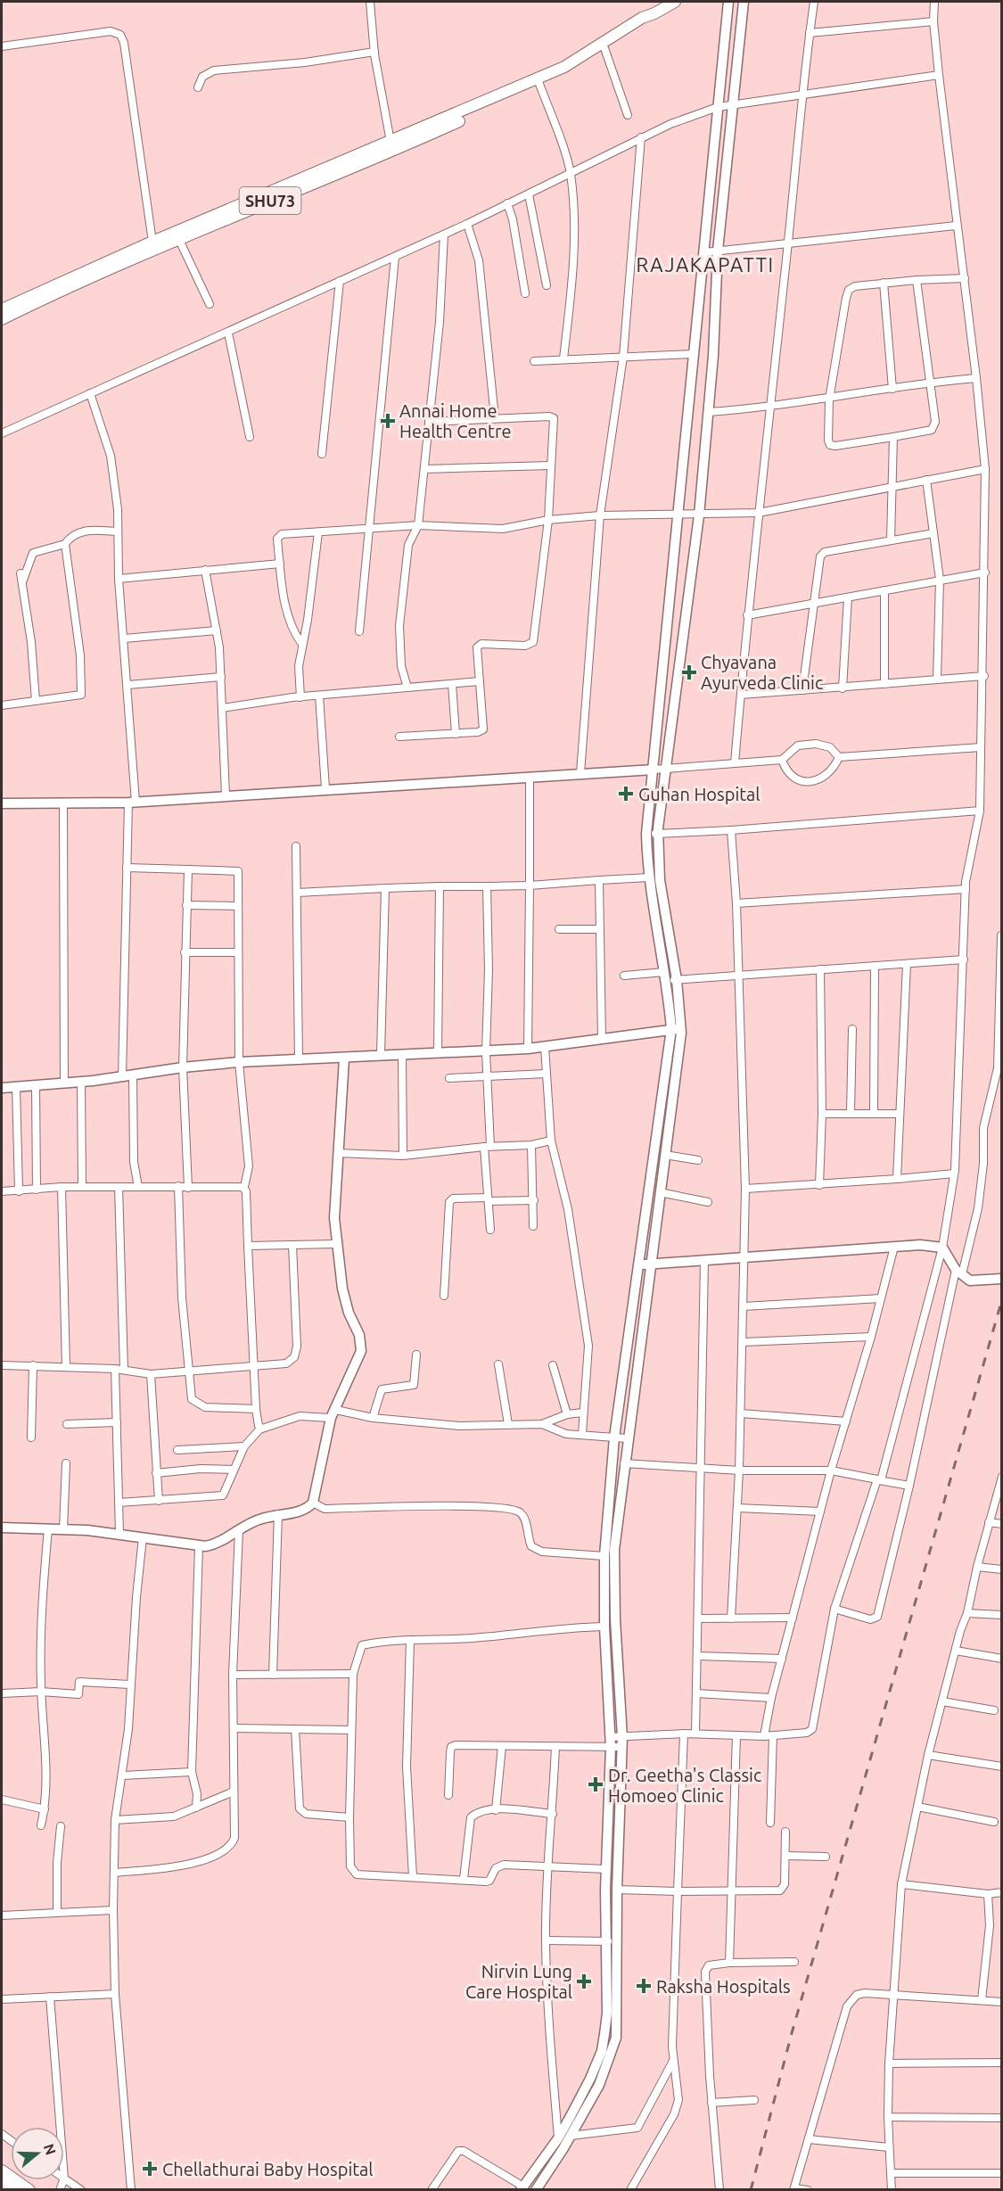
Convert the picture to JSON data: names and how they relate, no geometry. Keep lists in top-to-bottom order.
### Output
{
  "streets": {
    "main road": ["SHU73"]
  },
  "districts": ["RAJAKAPATTI"],
  "places": {
    "health": [
      "Annai Home Health Centre",
      "Chyavana Ayurveda Clinic",
      "Guhan Hospital",
      "Dr. Geetha's Classic Homoeo Clinic",
      "Nirvin Lung Care Hospital",
      "Raksha Hospitals",
      "Chellathurai Baby Hospital"
    ]
  },
  "north": "right"
}
